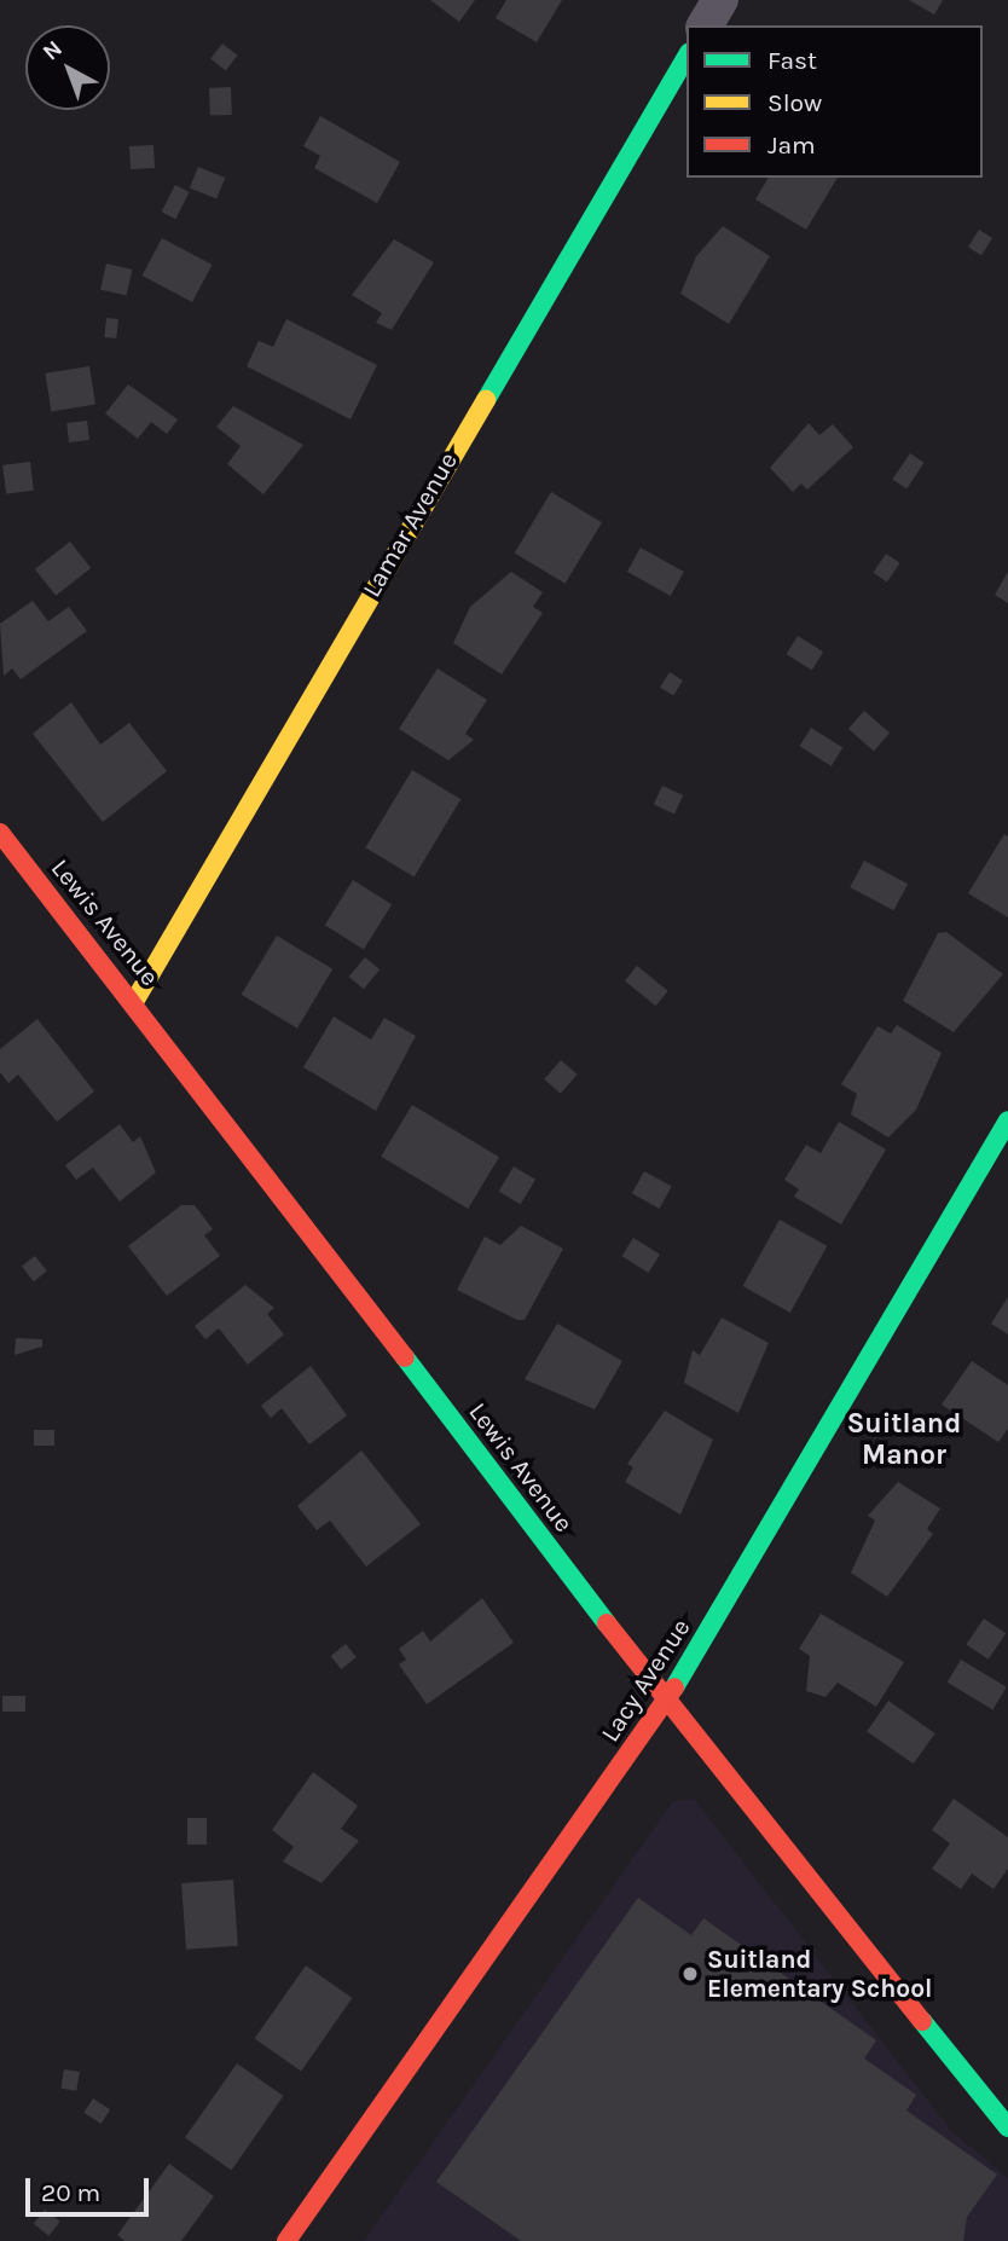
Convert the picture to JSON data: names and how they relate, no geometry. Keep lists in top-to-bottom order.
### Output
{
  "streets": {
    "street": ["Lamar Avenue", "Lewis Avenue", "Lacy Avenue"]
  },
  "crossings": [
    ["Lamar Avenue", "Lewis Avenue"],
    ["Lewis Avenue", "Lacy Avenue"]
  ],
  "districts": ["Suitland Manor"],
  "places": ["Suitland Elementary School"],
  "legend": ["Fast", "Slow", "Jam"],
  "scale_bar": "20 m",
  "north": "top left"
}
